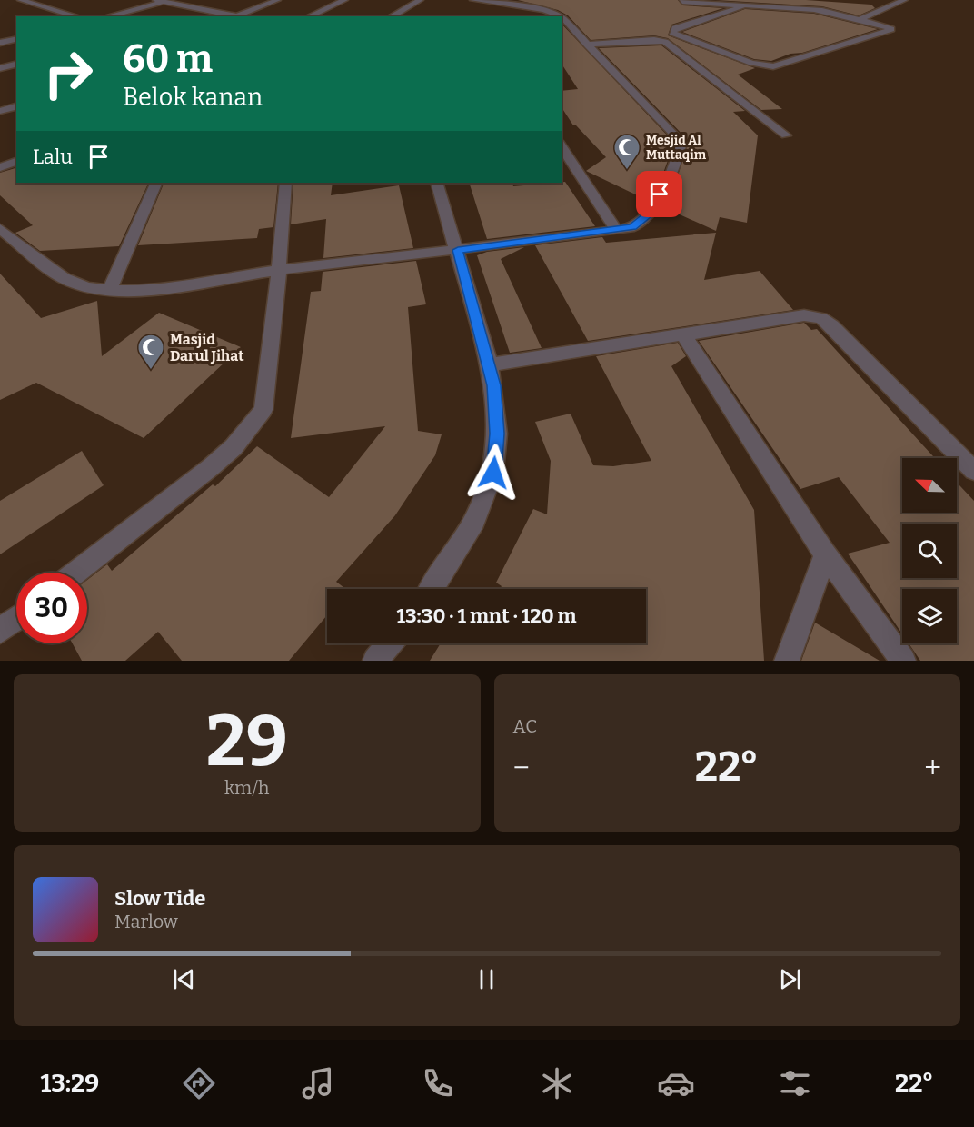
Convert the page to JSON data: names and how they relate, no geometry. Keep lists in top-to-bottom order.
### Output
{
  "places": {
    "mosque": ["Mesjid Al Muttaqim", "Masjid Darul Jihat"]
  },
  "north": "top left",
  "page": {
    "turn": ["60 m", "Belok kanan"],
    "then": "Lalu",
    "limit": "30",
    "trip": "13:30 · 1 mnt · 120 m",
    "tile": [
      ["29", "km/h"],
      "AC"
    ],
    "heat": ["−", "22°", "+"],
    "song": ["Slow Tide", "Marlow"],
    "tabs": ["13:29", "22°"]
  }
}
